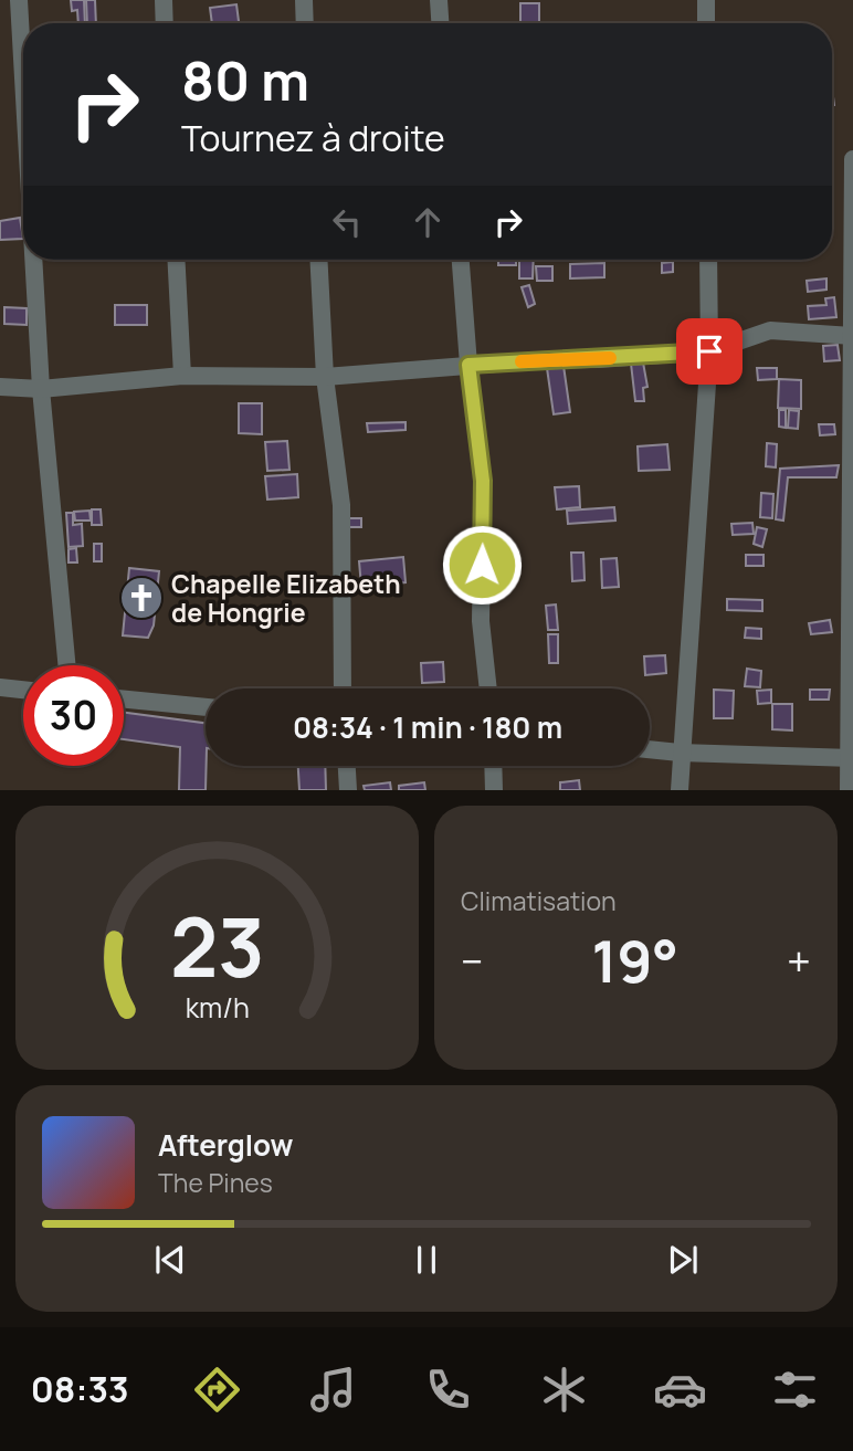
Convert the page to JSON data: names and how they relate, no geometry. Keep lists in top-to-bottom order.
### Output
{
  "places": {
    "church": ["Chapelle Elizabeth de Hongrie"]
  },
  "page": {
    "turn": ["80 m", "Tournez à droite"],
    "limit": "30",
    "trip": "08:34 · 1 min · 180 m",
    "tile": "Climatisation",
    "heat": ["−", "19°", "+"],
    "song": ["Afterglow", "The Pines"],
    "tabs": "08:33",
    "gauge": ["23", "km/h"]
  }
}
